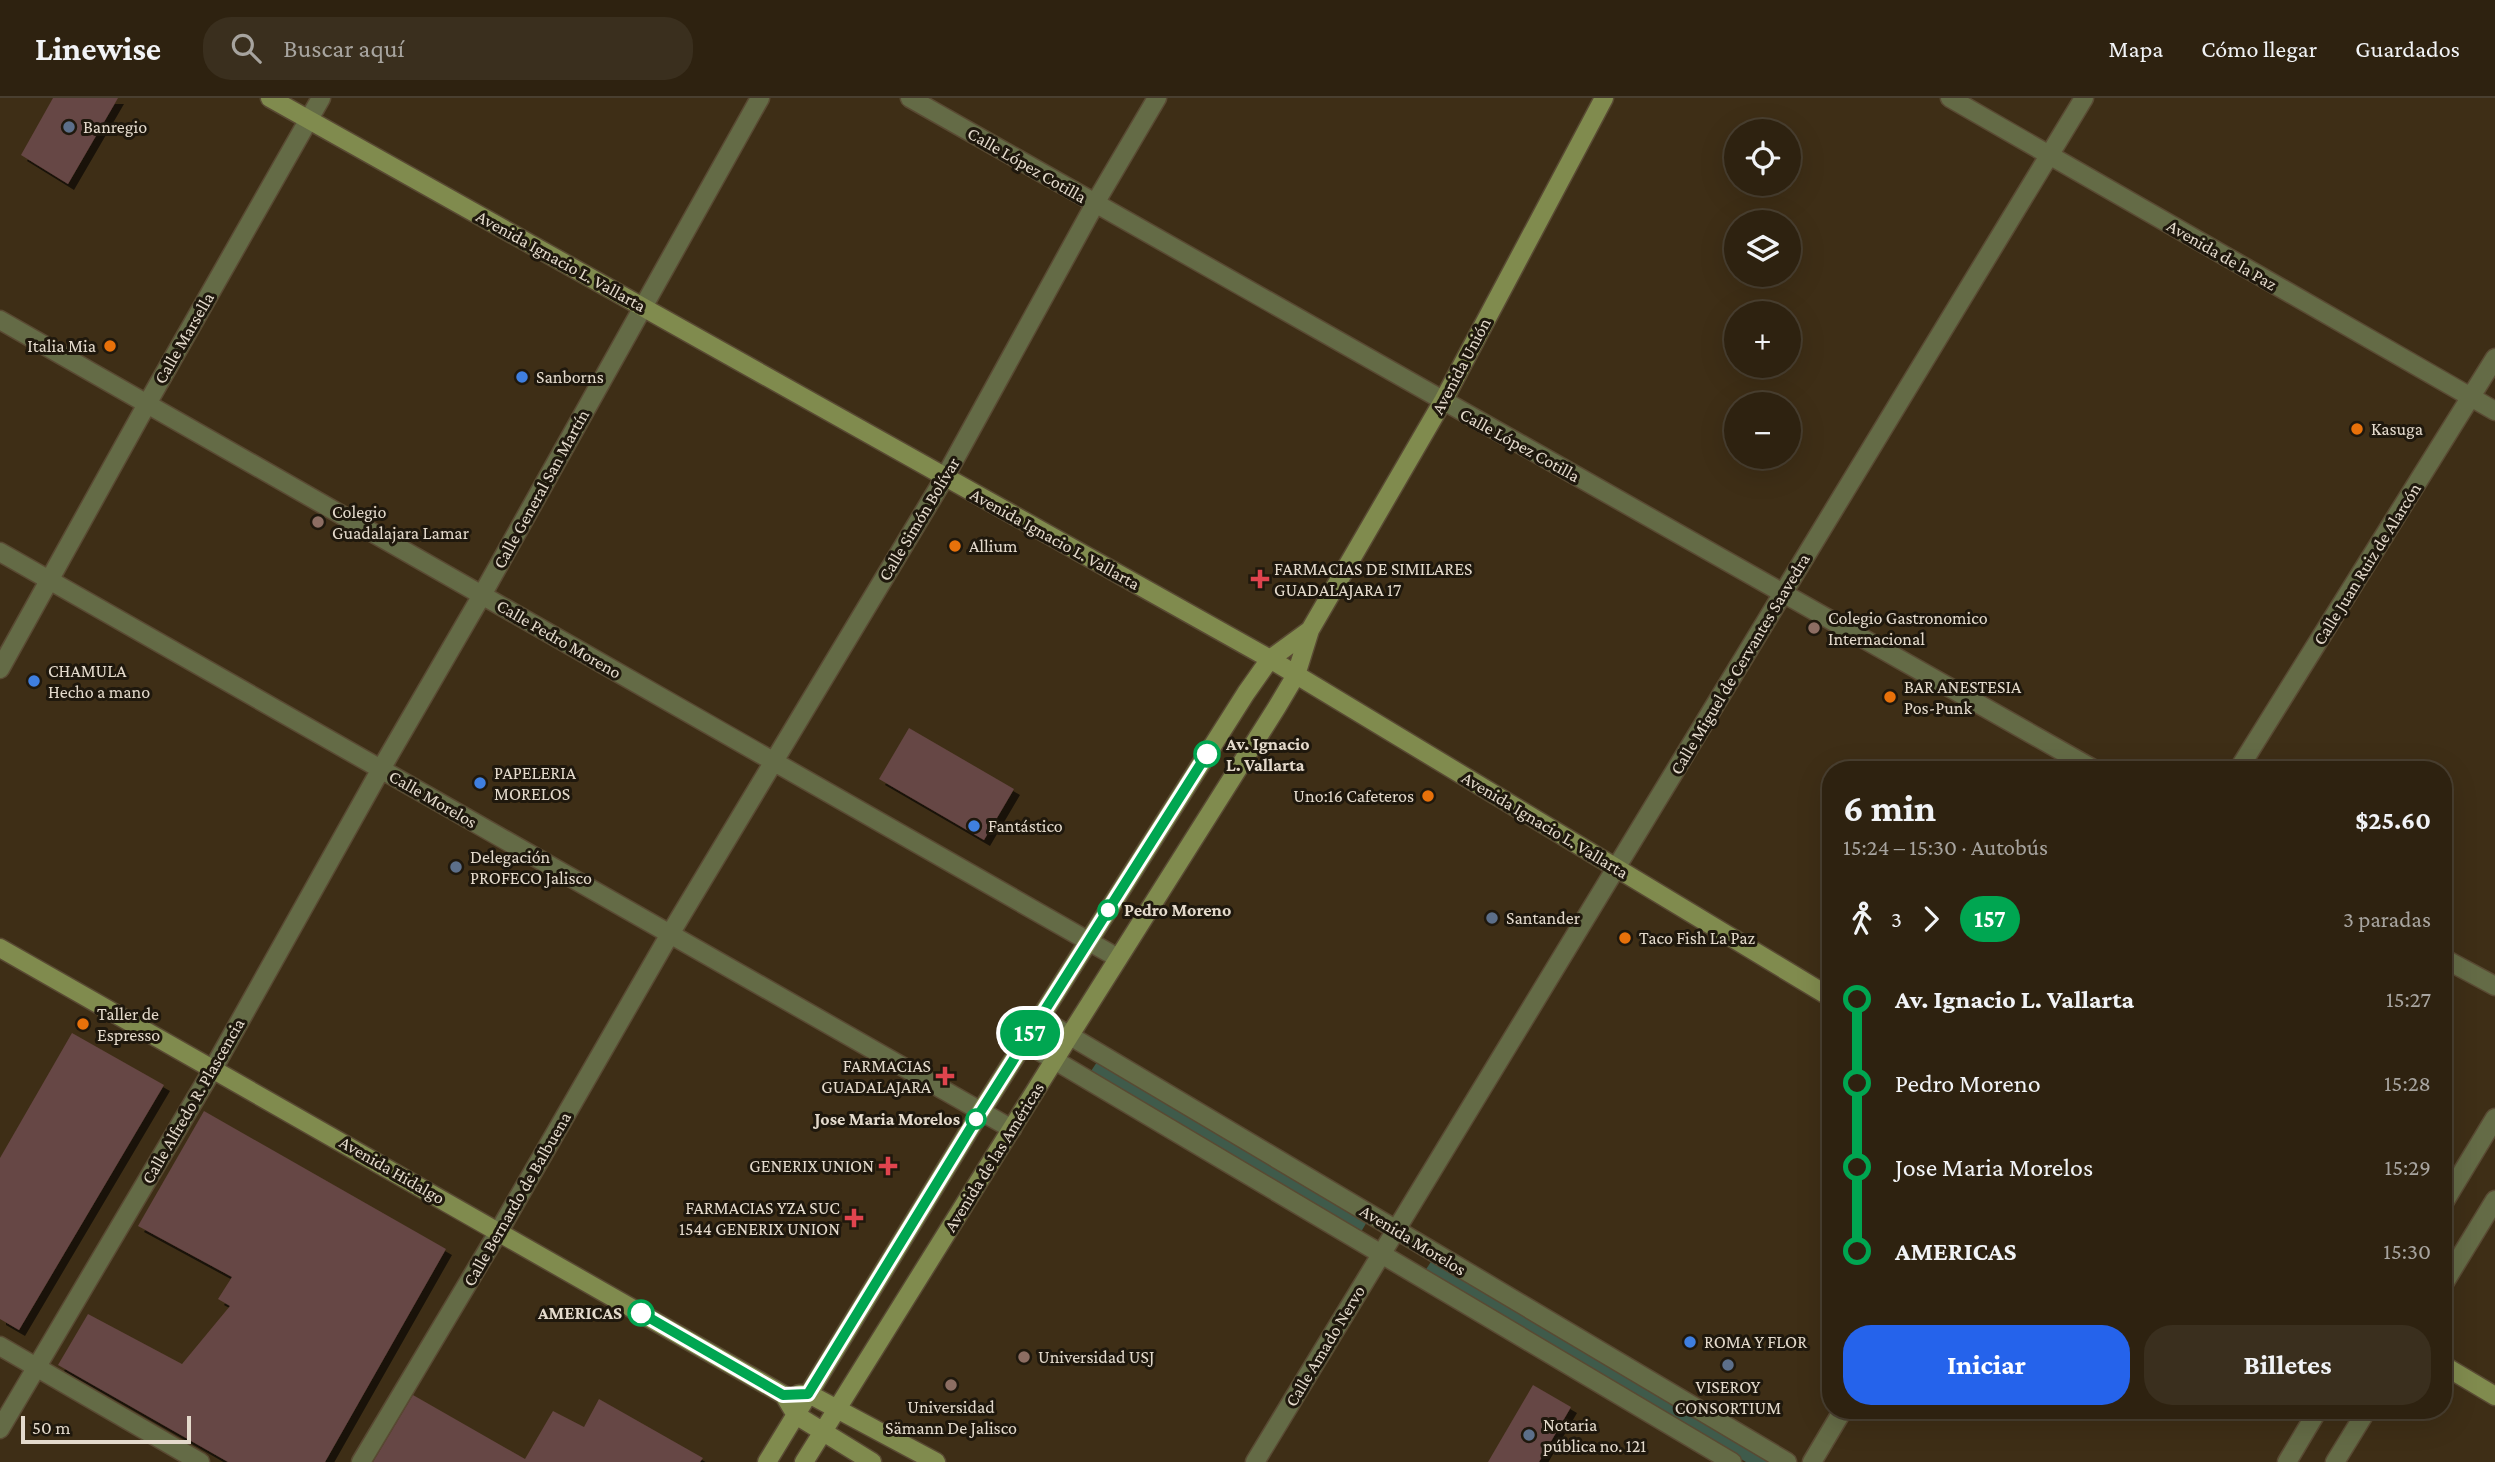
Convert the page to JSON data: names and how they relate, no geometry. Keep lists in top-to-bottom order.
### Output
{
  "streets": {
    "main road": [
      "Avenida Ignacio L. Vallarta",
      "Avenida Unión",
      "Avenida de las Américas",
      "Avenida Hidalgo"
    ],
    "street": [
      "Calle López Cotilla",
      "Avenida de la Paz",
      "Calle Marsella",
      "Calle General San Martín",
      "Calle Simón Bolívar",
      "Calle Juan Ruiz de Alarcón",
      "Calle Pedro Moreno",
      "Calle Miguel de Cervantes Saavedra",
      "Calle Morelos",
      "Calle Alfredo R. Plascencia",
      "Calle Bernardo de Balbuena",
      "Avenida Morelos",
      "Calle Amado Nervo"
    ]
  },
  "crossings": [
    ["Calle López Cotilla", "Avenida Unión"],
    ["Calle López Cotilla", "Calle Simón Bolívar"],
    ["Calle López Cotilla", "Calle Miguel de Cervantes Saavedra"],
    ["Avenida de la Paz", "Calle Juan Ruiz de Alarcón"],
    ["Avenida de la Paz", "Calle Miguel de Cervantes Saavedra"],
    ["Avenida Ignacio L. Vallarta", "Calle Marsella"],
    ["Avenida Ignacio L. Vallarta", "Avenida Unión"],
    ["Avenida Ignacio L. Vallarta", "Calle General San Martín"],
    ["Avenida Ignacio L. Vallarta", "Calle Simón Bolívar"],
    ["Avenida Ignacio L. Vallarta", "Calle Miguel de Cervantes Saavedra"],
    ["Avenida Ignacio L. Vallarta", "Avenida de las Américas"],
    ["Calle Marsella", "Calle Pedro Moreno"],
    ["Calle Marsella", "Calle Morelos"],
    ["Avenida Unión", "Avenida de las Américas"],
    ["Calle General San Martín", "Calle Pedro Moreno"],
    ["Calle General San Martín", "Calle Morelos"],
    ["Calle General San Martín", "Calle Alfredo R. Plascencia"],
    ["Calle Simón Bolívar", "Calle Pedro Moreno"],
    ["Calle Simón Bolívar", "Calle Morelos"],
    ["Calle Simón Bolívar", "Calle Bernardo de Balbuena"],
    ["Calle Pedro Moreno", "Avenida de las Américas"],
    ["Calle Miguel de Cervantes Saavedra", "Avenida Morelos"],
    ["Calle Miguel de Cervantes Saavedra", "Calle Amado Nervo"],
    ["Calle Morelos", "Calle Alfredo R. Plascencia"],
    ["Calle Morelos", "Avenida de las Américas"],
    ["Calle Morelos", "Calle Bernardo de Balbuena"],
    ["Calle Alfredo R. Plascencia", "Avenida Hidalgo"],
    ["Avenida de las Américas", "Avenida Hidalgo"],
    ["Avenida de las Américas", "Avenida Morelos"],
    ["Avenida Hidalgo", "Calle Bernardo de Balbuena"],
    ["Avenida Morelos", "Calle Amado Nervo"]
  ],
  "places": {
    "other": [
      "Banregio",
      "Italia Mia",
      "Sanborns",
      "Kasuga",
      "Colegio Guadalajara Lamar",
      "Allium",
      "Colegio Gastronomico Internacional",
      "CHAMULA Hecho a mano",
      "BAR ANESTESIA Pos-Punk",
      "Av. Ignacio L. Vallarta",
      "PAPELERIA MORELOS",
      "Uno:16 Cafeteros",
      "Fantástico",
      "Delegación PROFECO Jalisco",
      "Pedro Moreno",
      "Santander",
      "Taco Fish La Paz",
      "Taller de Espresso",
      "Jose Maria Morelos",
      "AMERICAS",
      "ROMA Y FLOR",
      "Universidad USJ",
      "VISEROY CONSORTIUM",
      "Universidad Sämann De Jalisco",
      "Notaria pública no. 121"
    ],
    "health": [
      "FARMACIAS DE SIMILARES GUADALAJARA 17",
      "FARMACIAS GUADALAJARA",
      "GENERIX UNION",
      "FARMACIAS YZA SUC 1544 GENERIX UNION"
    ]
  },
  "lines": ["bus line 157"],
  "scale_bar": "50 m",
  "page": {
    "header": "Linewise",
    "search": "Buscar aquí",
    "nav": ["Mapa", "Cómo llegar", "Guardados"],
    "on_map": "157",
    "map_buttons": ["+", "−"],
    "heading": ["6 min", "15:24 – 15:30 · Autobús", "$25.60"],
    "legs": ["3", "157", "3 paradas"],
    "list": [
      {
        "name": "Av. Ignacio L. Vallarta",
        "value": "15:27"
      },
      {
        "name": "Pedro Moreno",
        "value": "15:28"
      },
      {
        "name": "Jose Maria Morelos",
        "value": "15:29"
      },
      {
        "name": "AMERICAS",
        "value": "15:30"
      }
    ],
    "buttons": ["Iniciar", "Billetes"],
    "scale": "50 m"
  }
}
